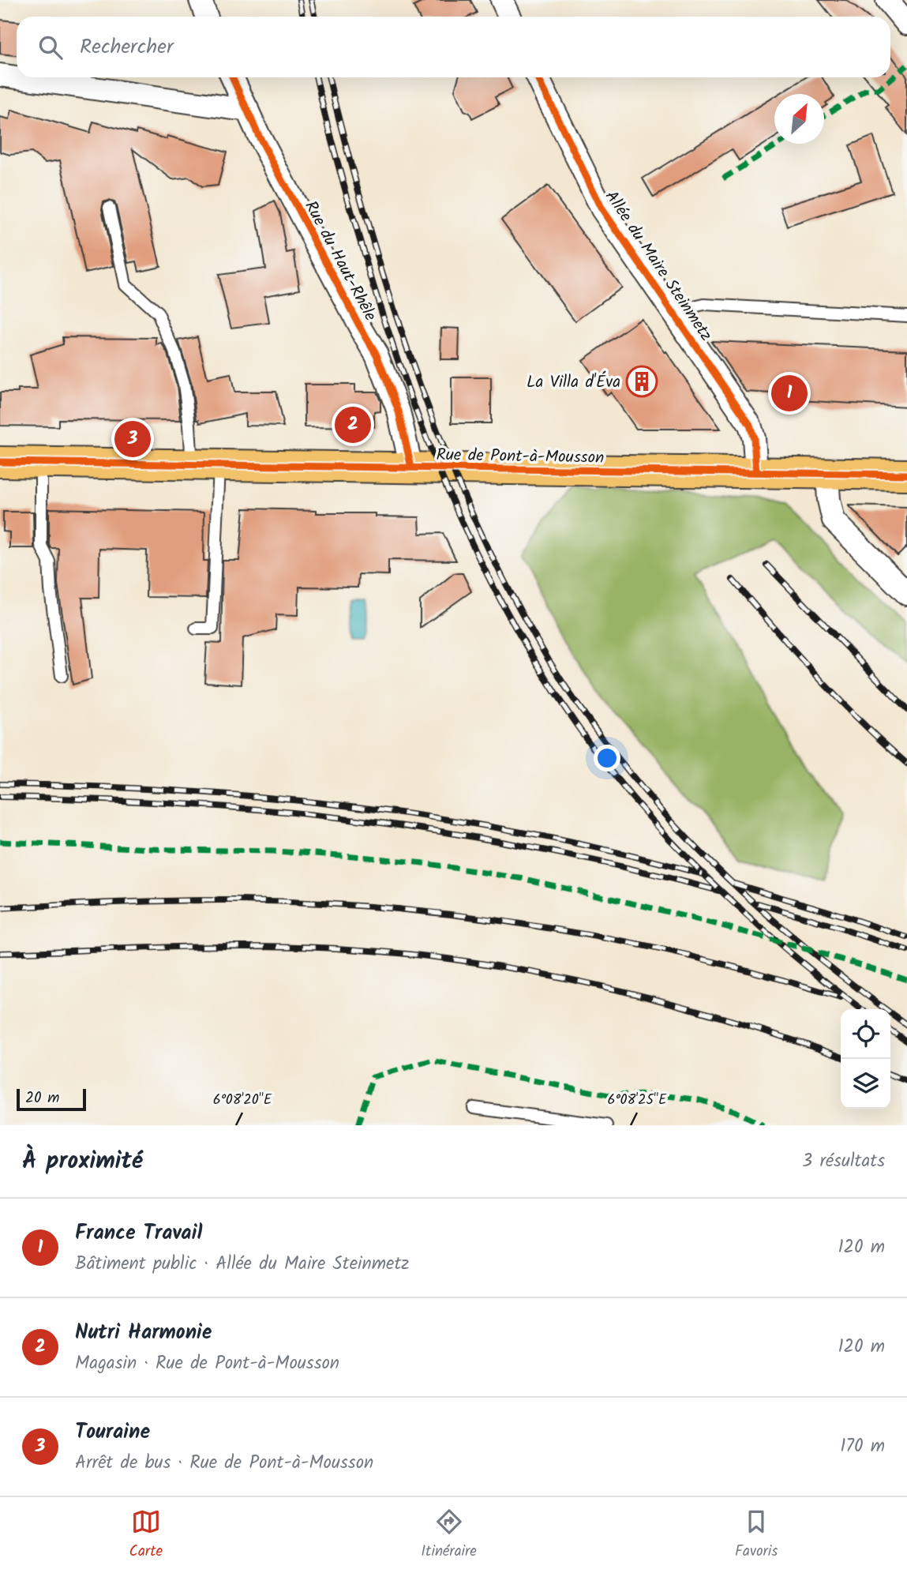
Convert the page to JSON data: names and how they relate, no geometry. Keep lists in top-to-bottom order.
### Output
{
  "streets": {
    "main road": ["Rue de Pont-à-Mousson"],
    "street": ["Rue du Haut-Rhêle", "Allée du Maire Steinmetz"]
  },
  "crossings": [
    ["Rue du Haut-Rhêle", "Rue de Pont-à-Mousson"],
    ["Allée du Maire Steinmetz", "Rue de Pont-à-Mousson"]
  ],
  "places": {
    "building": ["La Villa d'Éva"]
  },
  "scale_bar": "20 m",
  "north": "top right",
  "page": {
    "search": "Rechercher",
    "pins": ["1", "2", "3"],
    "scale": "20 m",
    "heading": ["À proximité", "3 résultats"],
    "list": [
      {
        "mark": "1",
        "name": "France Travail",
        "note": "Bâtiment public · Allée du Maire Steinmetz",
        "value": "120 m"
      },
      {
        "mark": "2",
        "name": "Nutri Harmonie",
        "note": "Magasin · Rue de Pont-à-Mousson",
        "value": "120 m"
      },
      {
        "mark": "3",
        "name": "Touraine",
        "note": "Arrêt de bus · Rue de Pont-à-Mousson",
        "value": "170 m"
      }
    ],
    "nav": ["Carte", "Itinéraire", "Favoris"]
  },
  "coordinates": ["6°08'20\"E", "6°08'25\"E"]
}
